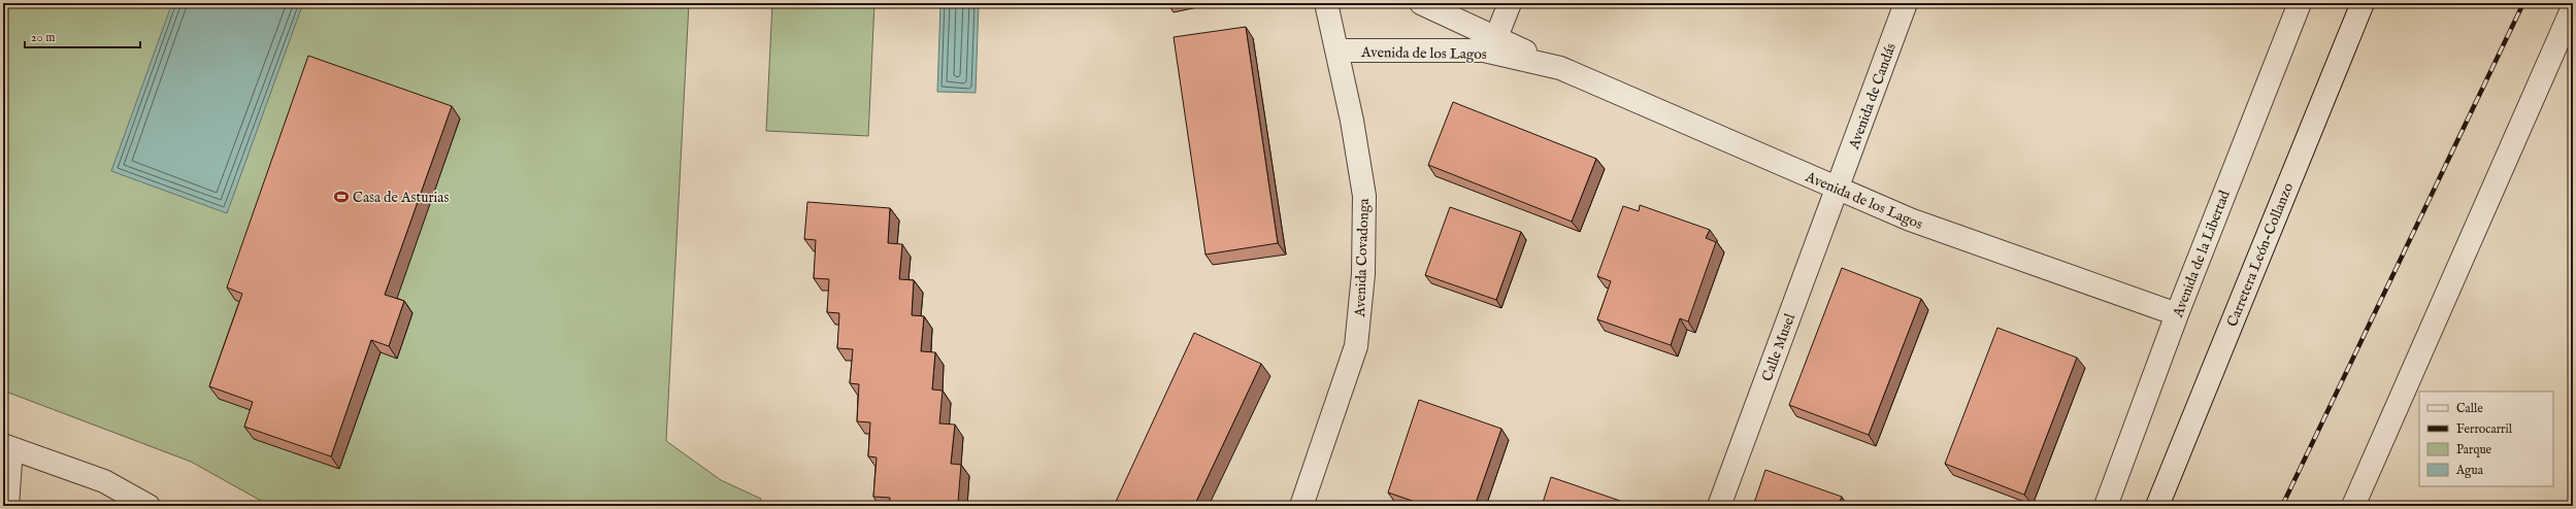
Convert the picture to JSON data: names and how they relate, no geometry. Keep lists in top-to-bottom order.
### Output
{
  "streets": {
    "street": [
      "Avenida de los Lagos",
      "Avenida de Candás",
      "Avenida de la Libertad",
      "Carretera León-Collanzo",
      "Avenida Covadonga",
      "Calle Musel"
    ]
  },
  "crossings": [
    ["Avenida de los Lagos", "Avenida de Candás"],
    ["Avenida de los Lagos", "Avenida de la Libertad"],
    ["Avenida de los Lagos", "Avenida Covadonga"],
    ["Avenida de los Lagos", "Calle Musel"],
    ["Avenida de Candás", "Calle Musel"]
  ],
  "places": {
    "sports": ["Casa de Asturias"]
  },
  "legend": [
    "Calle",
    "Ferrocarril",
    "Parque",
    "Agua"
  ],
  "scale_bar": "20 m"
}
